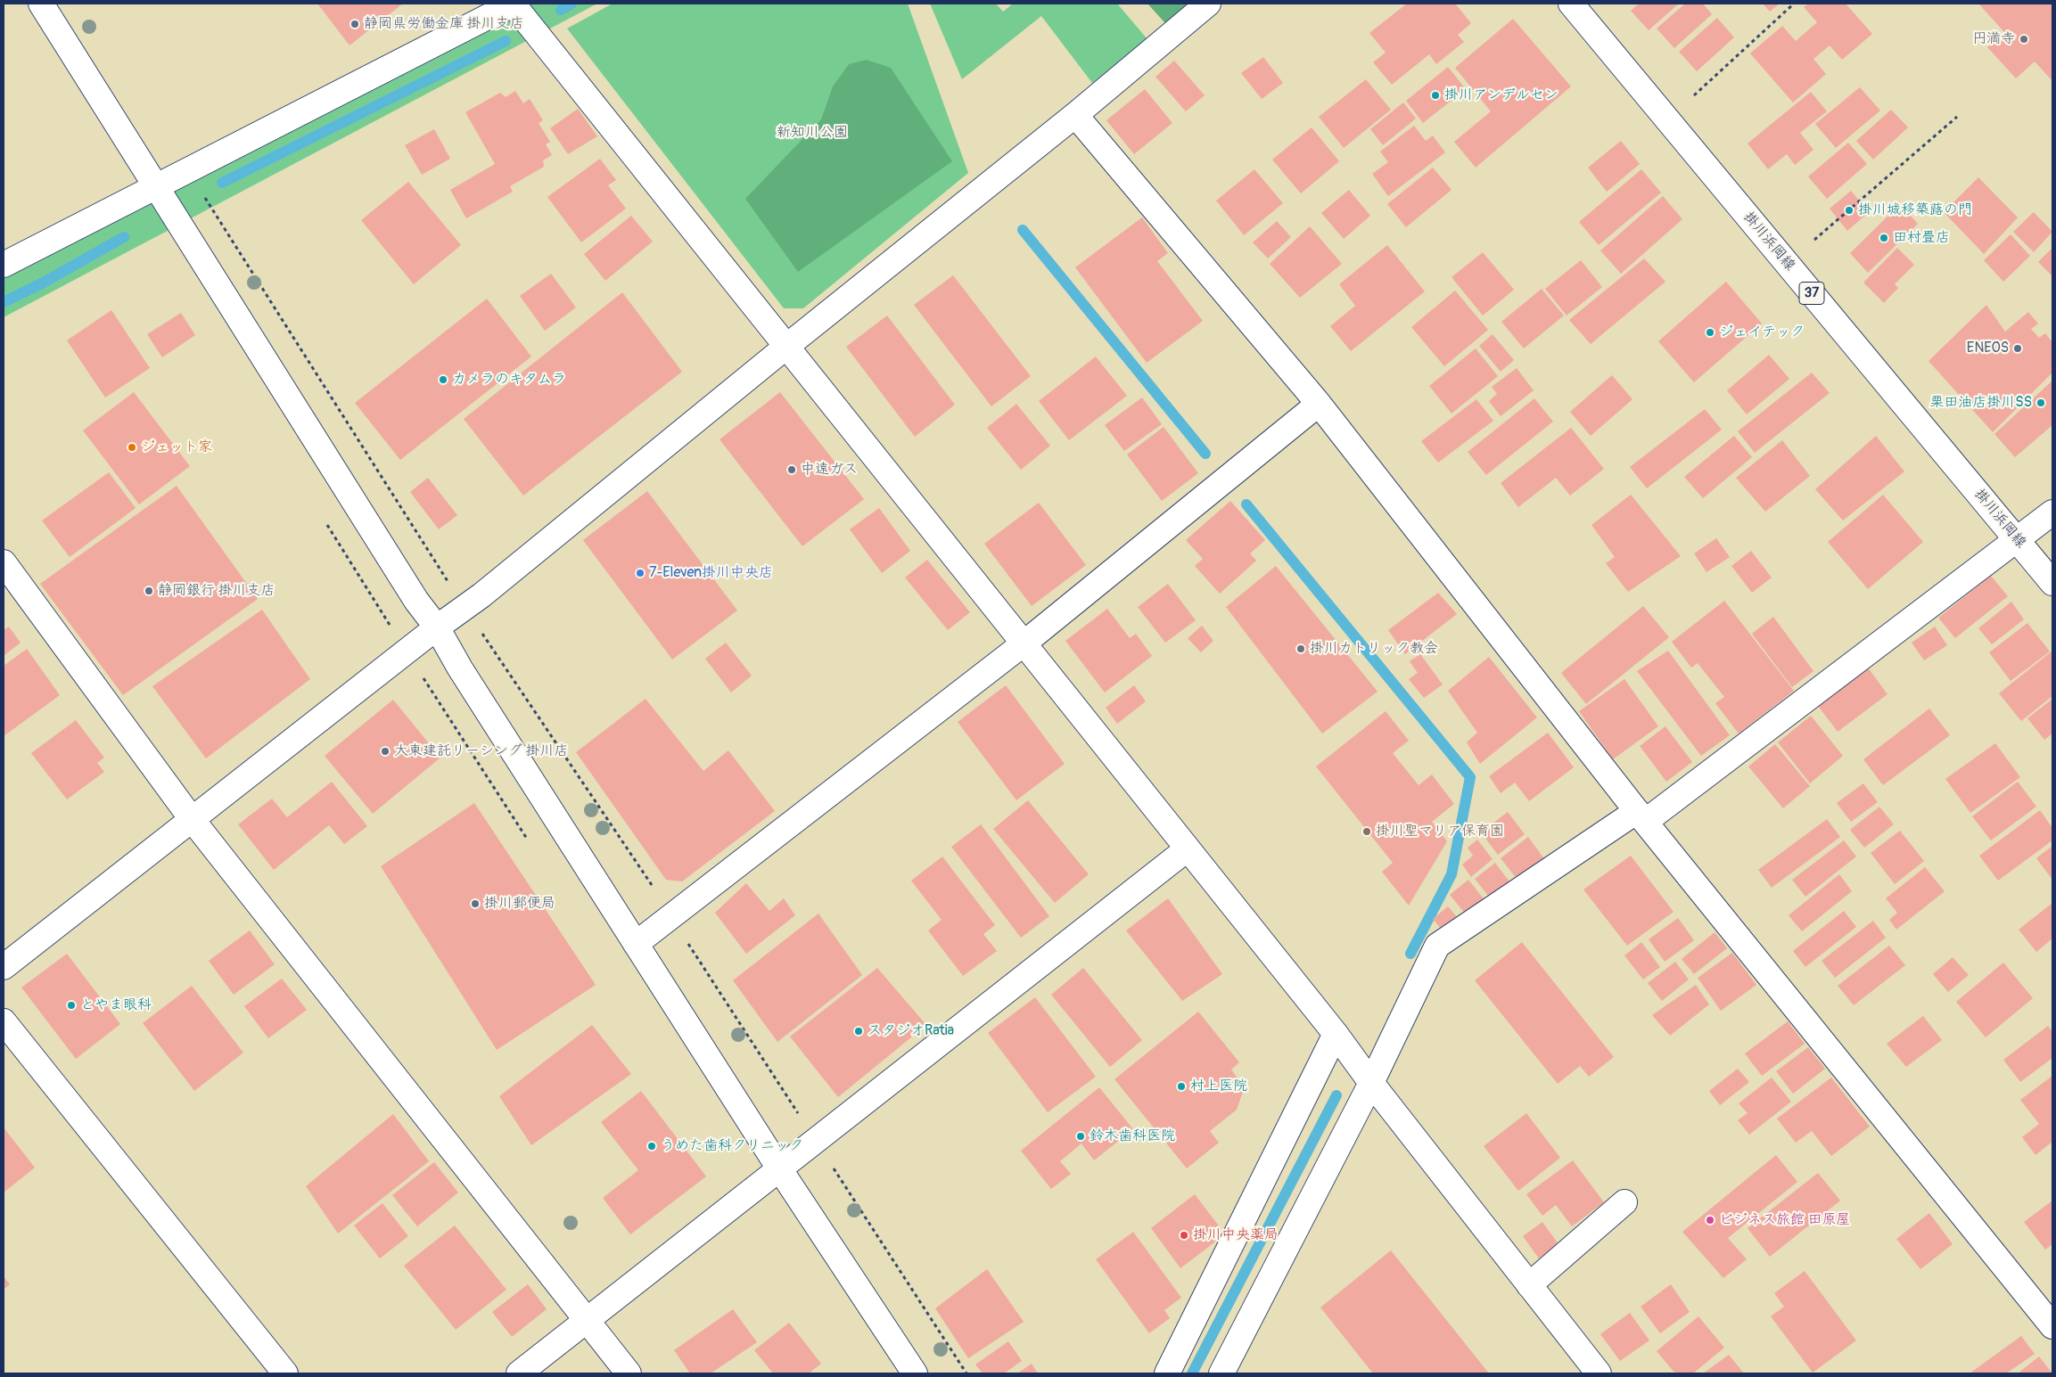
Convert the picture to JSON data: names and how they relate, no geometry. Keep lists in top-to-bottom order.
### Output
{
  "streets": {
    "street": ["掛川浜岡線", "37"]
  },
  "parks": ["新知川公園"],
  "places": [
    "静岡県労働金庫 掛川支店",
    "円満寺",
    "掛川アンデルセン",
    "掛川城移築蕗の門",
    "田村畳店",
    "ジェイテック",
    "ENEOS",
    "カメラのキタムラ",
    "栗田油店掛川SS",
    "ジェット家",
    "中遠ガス",
    "7-Eleven掛川中央店",
    "静岡銀行 掛川支店",
    "掛川カトリック教会",
    "大東建託リーシング 掛川店",
    "掛川聖マリア保育園",
    "掛川郵便局",
    "とやま眼科",
    "スタジオRatia",
    "村上医院",
    "鈴木歯科医院",
    "うめた歯科クリニック",
    "ビジネス旅館 田原屋",
    "掛川中央薬局"
  ]
}
